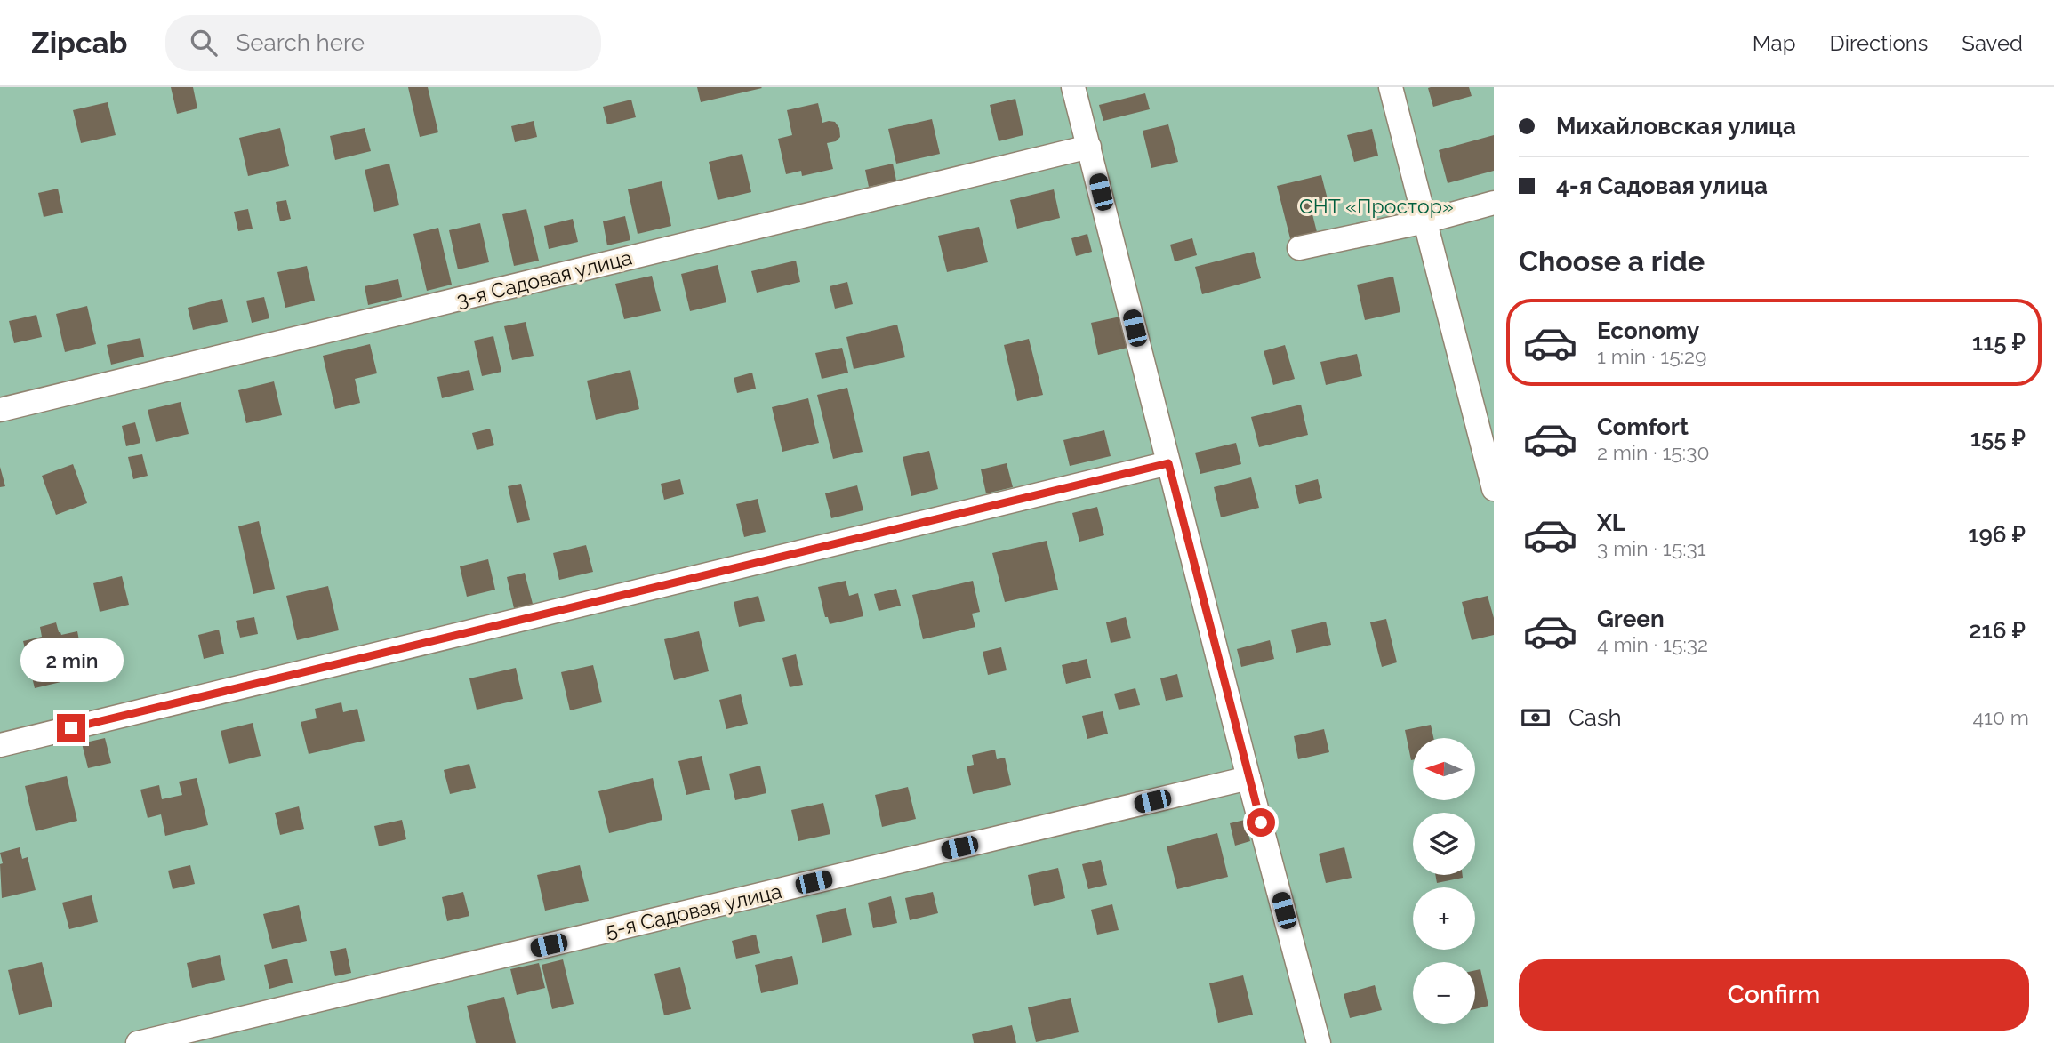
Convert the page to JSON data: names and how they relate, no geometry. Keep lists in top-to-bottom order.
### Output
{
  "streets": {
    "street": ["3-я Садовая улица", "5-я Садовая улица"]
  },
  "parks": ["СНТ «Простор»"],
  "north": "left",
  "page": {
    "header": "Zipcab",
    "search": "Search here",
    "nav": ["Map", "Directions", "Saved"],
    "banner": ["Михайловская улица", "4-я Садовая улица"],
    "heading": "Choose a ride",
    "list": [
      {
        "name": "Economy",
        "note": "1 min · 15:29",
        "value": "115 ₽"
      },
      {
        "name": "Comfort",
        "note": "2 min · 15:30",
        "value": "155 ₽"
      },
      {
        "name": "XL",
        "note": "3 min · 15:31",
        "value": "196 ₽"
      },
      {
        "name": "Green",
        "note": "4 min · 15:32",
        "value": "216 ₽"
      }
    ],
    "bubble": "2 min",
    "pay": ["Cash", "410 m"],
    "map_buttons": ["+", "−"],
    "buttons": "Confirm"
  }
}
